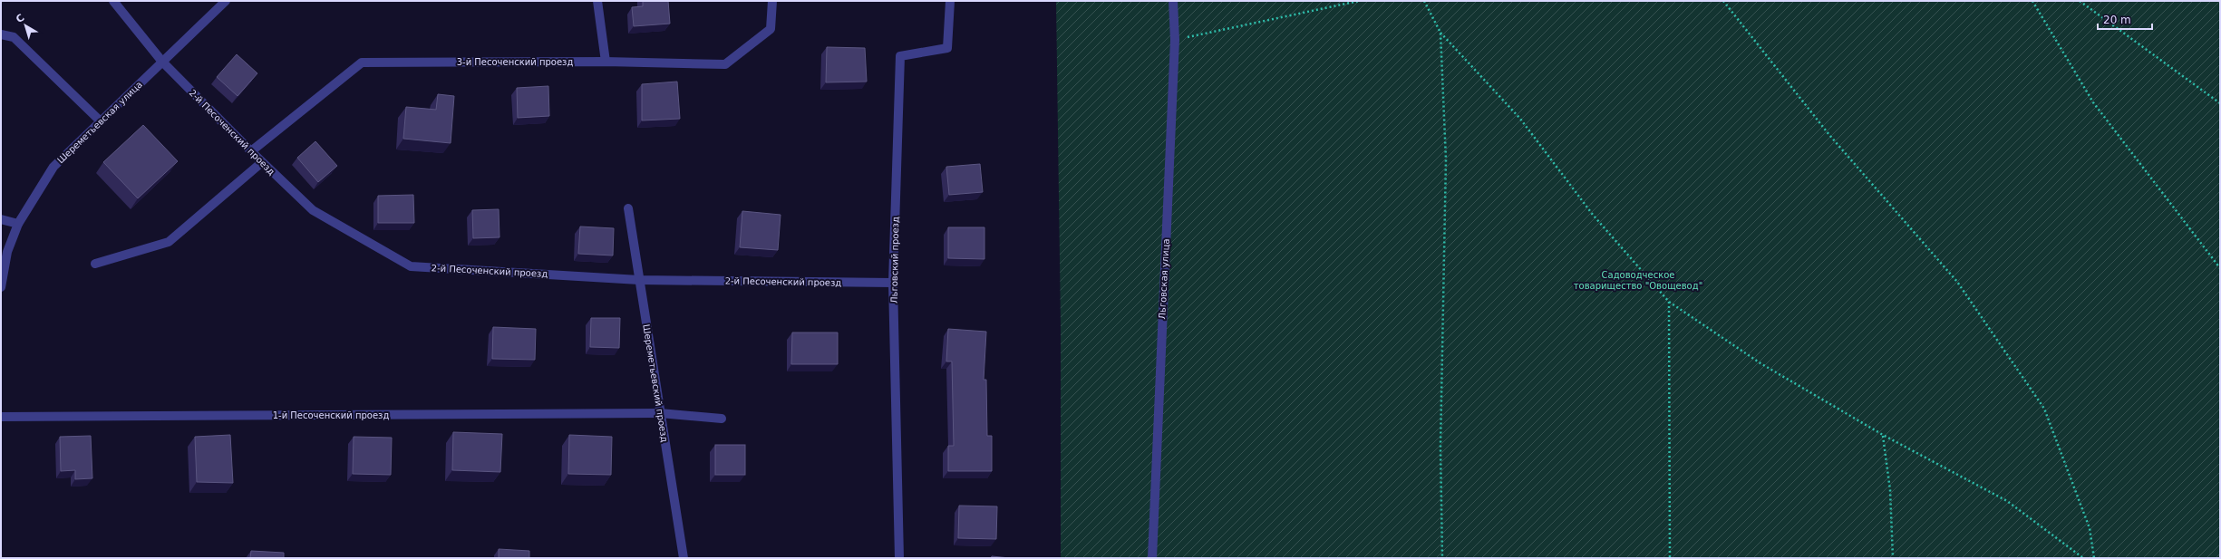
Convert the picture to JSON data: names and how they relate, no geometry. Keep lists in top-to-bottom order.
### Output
{
  "streets": {
    "street": [
      "3-й Песоченский проезд",
      "Шереметьевская улица",
      "2-й Песоченский проезд",
      "Льговский проезд",
      "Льговская улица",
      "Шереметьевский проезд",
      "1-й Песоченский проезд"
    ]
  },
  "crossings": [
    ["3-й Песоченский проезд", "2-й Песоченский проезд"],
    ["Шереметьевская улица", "2-й Песоченский проезд"],
    ["2-й Песоченский проезд", "Льговский проезд"],
    ["2-й Песоченский проезд", "Шереметьевский проезд"],
    ["Шереметьевский проезд", "1-й Песоченский проезд"]
  ],
  "parks": ["Садоводческое товарищество \"Овощевод\""],
  "scale_bar": "20 m",
  "north": "top left"
}
